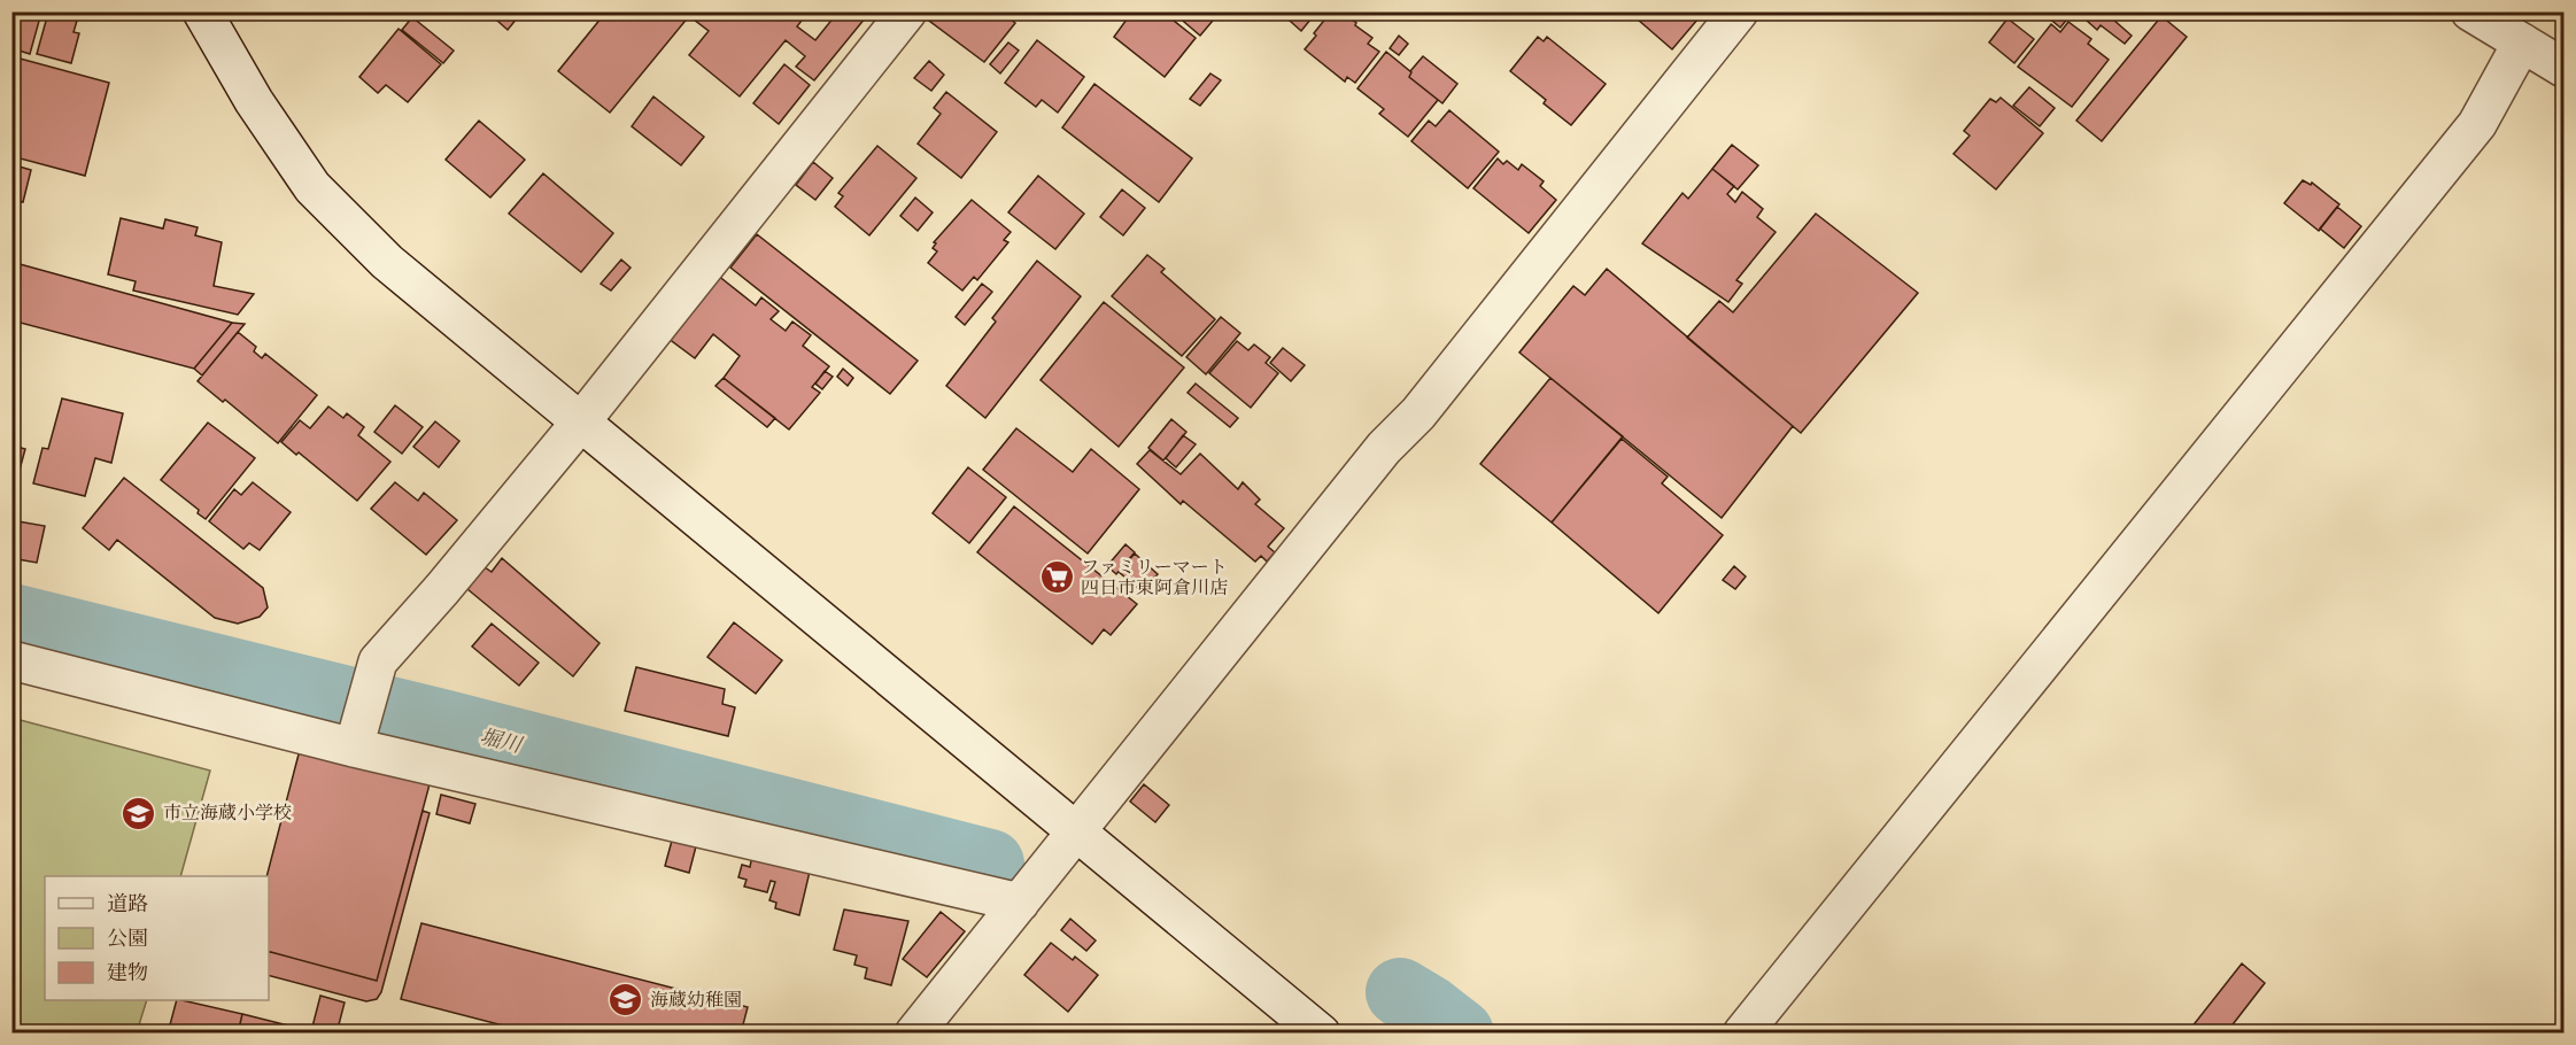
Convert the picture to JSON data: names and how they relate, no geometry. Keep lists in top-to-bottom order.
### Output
{
  "water": ["堀川"],
  "places": {
    "supermarket": ["ファミリーマート 四日市東阿倉川店"],
    "school or university": ["市立海蔵小学校", "海蔵幼稚園"]
  },
  "legend": ["道路", "公園", "建物"]
}
